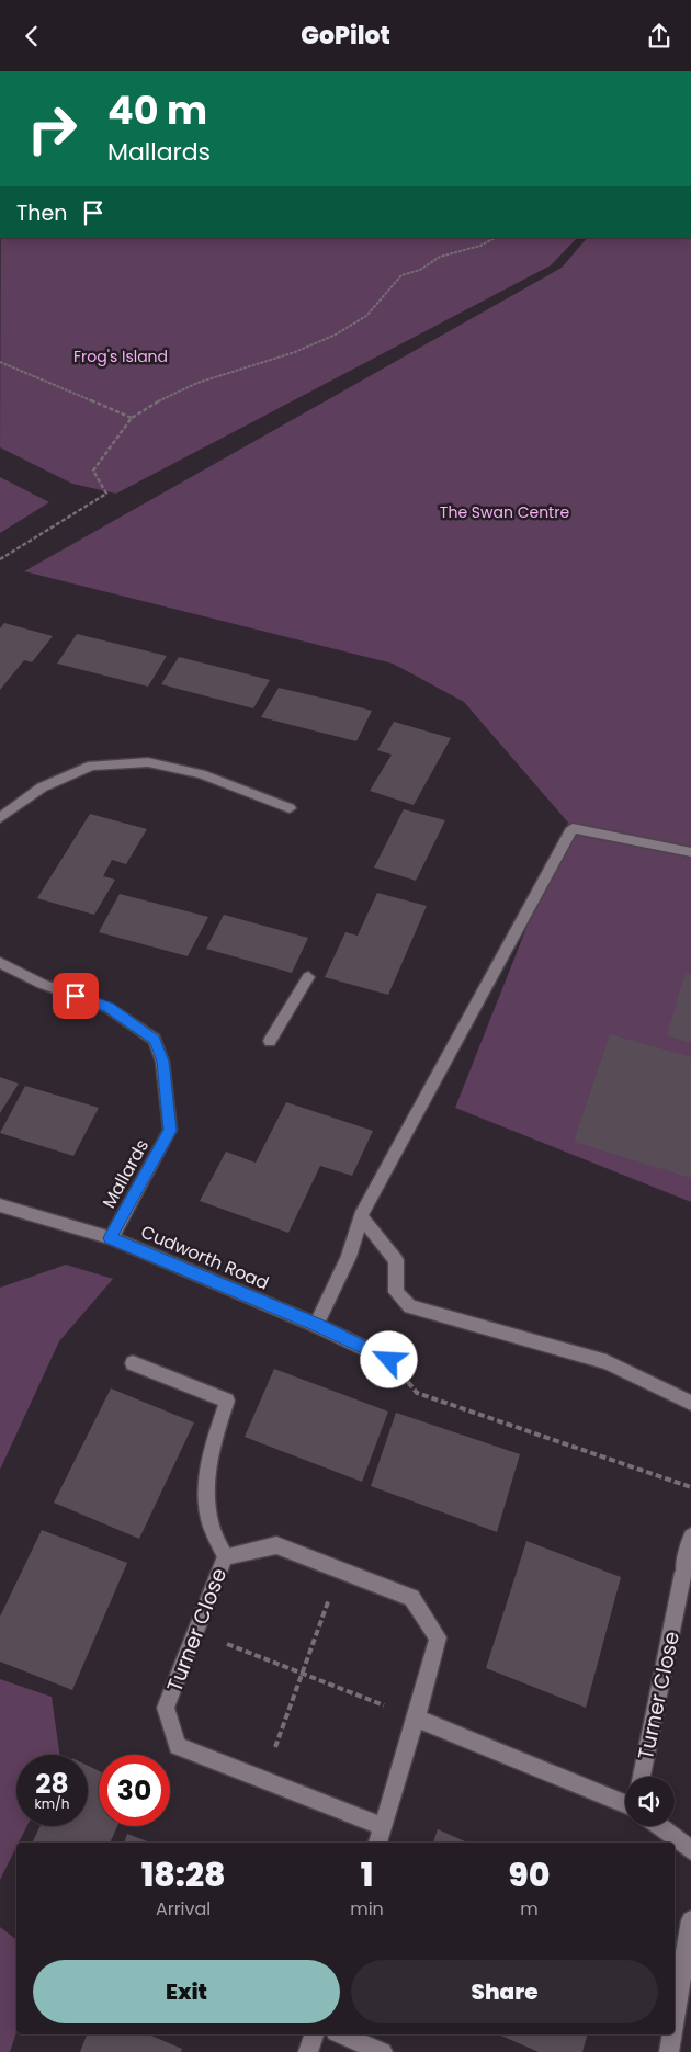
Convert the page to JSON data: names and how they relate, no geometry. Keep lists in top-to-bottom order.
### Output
{
  "streets": {
    "street": ["Mallards", "Cudworth Road", "Turner Close"]
  },
  "crossings": [
    ["Mallards", "Cudworth Road"]
  ],
  "parks": ["Frog's Island", "The Swan Centre"],
  "page": {
    "header": "GoPilot",
    "turn": ["40 m", "Mallards"],
    "then": "Then",
    "speed": "28 km/h",
    "limit": "30",
    "eta": [
      "18:28",
      "Arrival",
      "1",
      "min",
      "90",
      "m"
    ],
    "buttons": ["Exit", "Share"]
  }
}
